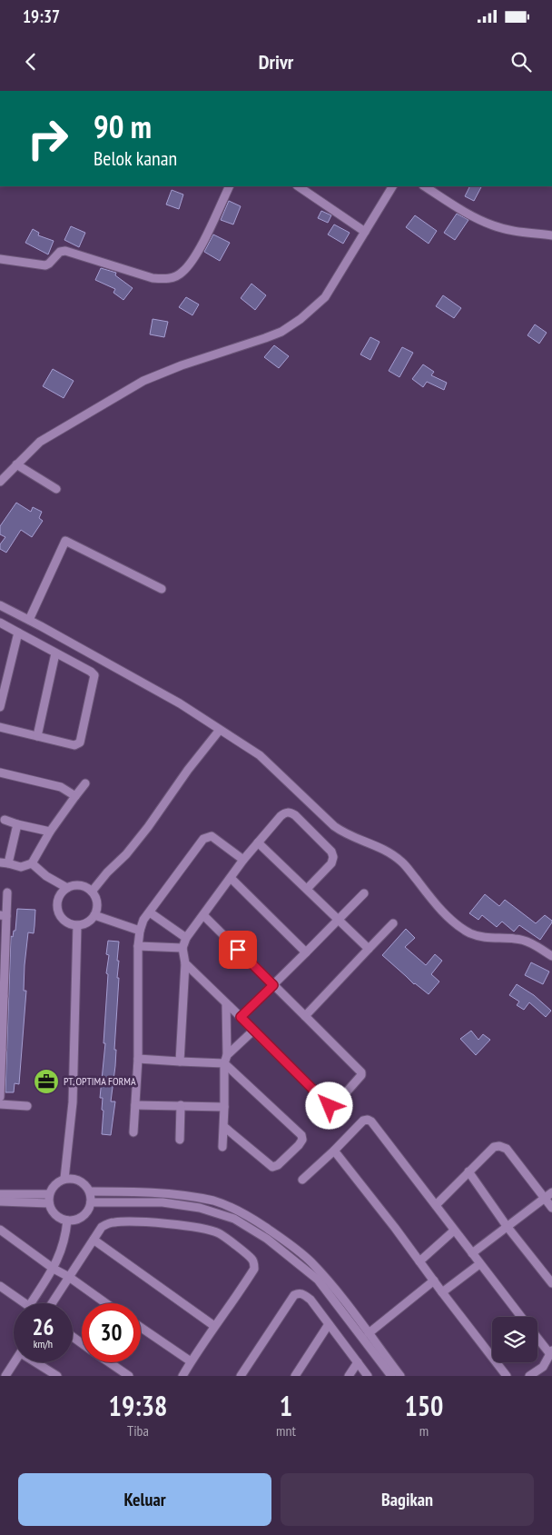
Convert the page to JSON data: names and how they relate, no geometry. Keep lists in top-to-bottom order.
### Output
{
  "places": {
    "office": ["PT. OPTIMA FORMA"]
  },
  "page": {
    "status": "19:37",
    "header": "Drivr",
    "turn": ["90 m", "Belok kanan"],
    "speed": "26 km/h",
    "limit": "30",
    "eta": [
      "19:38",
      "Tiba",
      "1",
      "mnt",
      "150",
      "m"
    ],
    "buttons": ["Keluar", "Bagikan"]
  }
}
